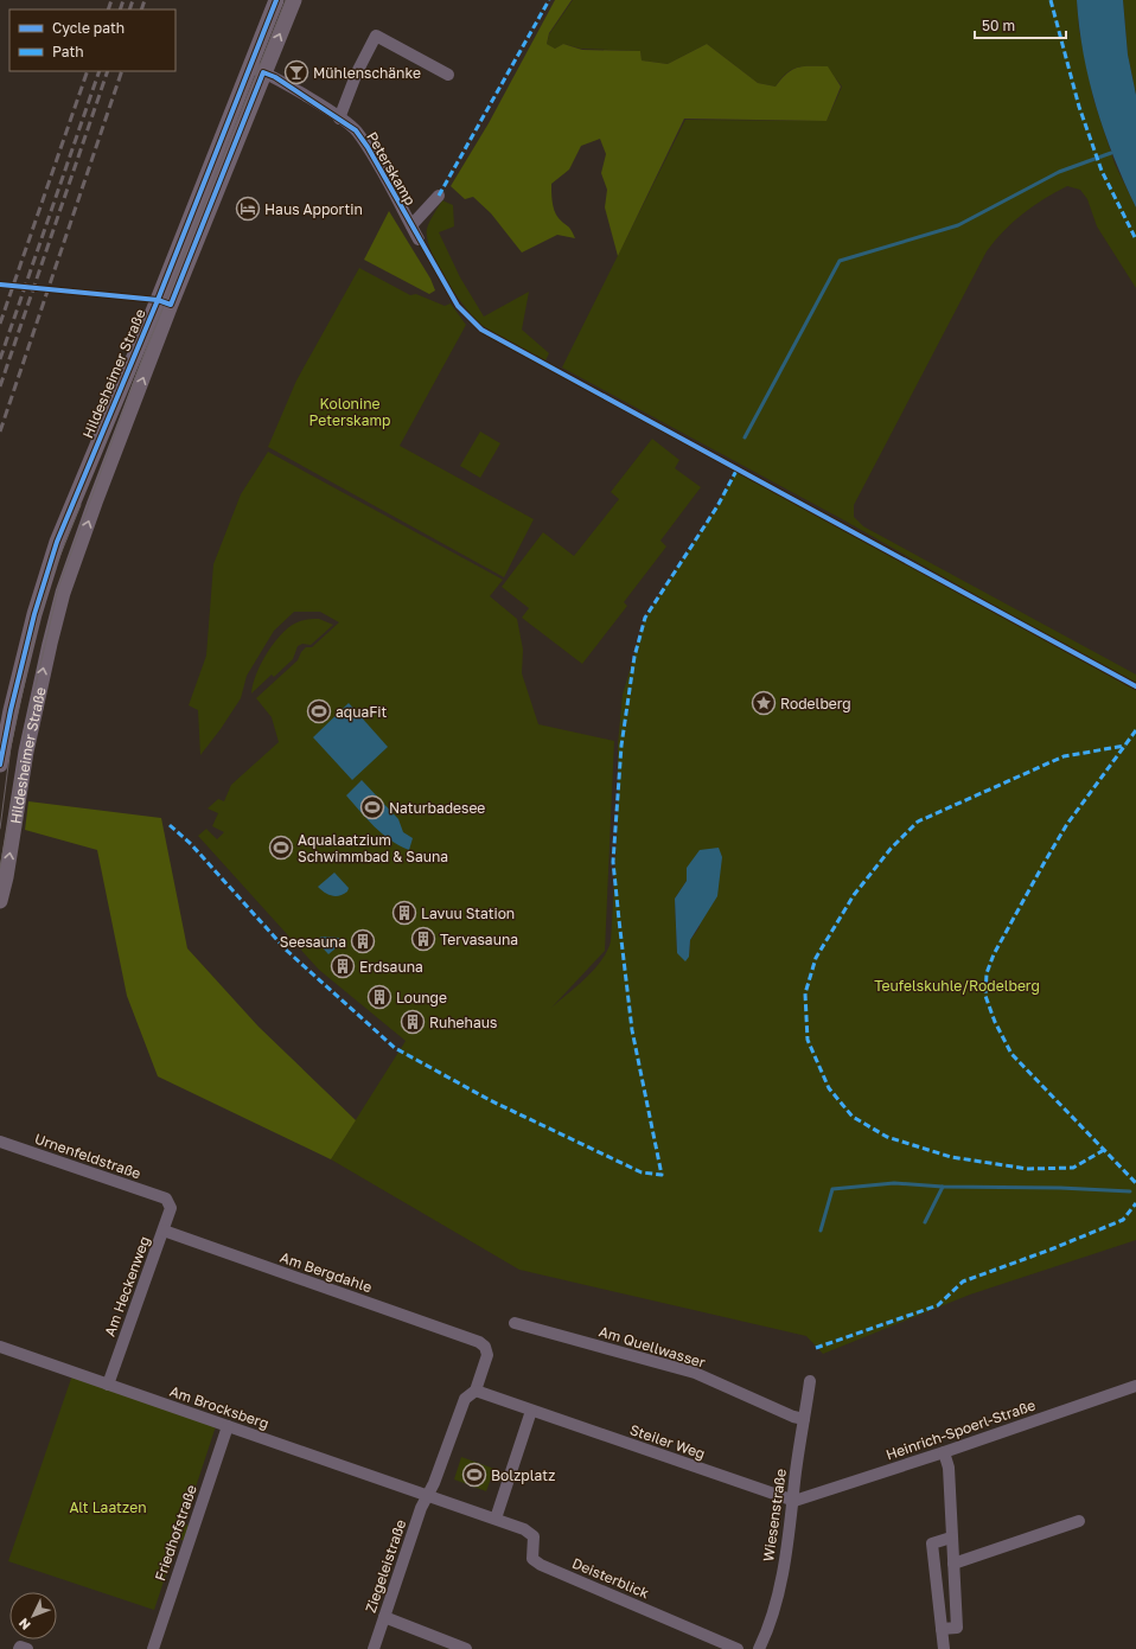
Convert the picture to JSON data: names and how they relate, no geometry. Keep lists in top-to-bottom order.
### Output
{
  "streets": {
    "street": [
      "Peterskamp",
      "Hildesheimer Straße",
      "Urnenfeldstraße",
      "Am Bergdahle",
      "Am Heckenweg",
      "Am Quellwasser",
      "Am Brocksberg",
      "Heinrich-Spoerl-Straße",
      "Steiler Weg",
      "Wiesenstraße",
      "Friedhofstraße",
      "Ziegeleistraße",
      "Deisterblick"
    ]
  },
  "crossings": [
    ["Peterskamp", "Hildesheimer Straße"],
    ["Urnenfeldstraße", "Am Heckenweg"],
    ["Am Bergdahle", "Am Heckenweg"],
    ["Am Bergdahle", "Steiler Weg"],
    ["Am Bergdahle", "Ziegeleistraße"],
    ["Am Heckenweg", "Am Brocksberg"],
    ["Am Quellwasser", "Wiesenstraße"],
    ["Am Brocksberg", "Friedhofstraße"],
    ["Am Brocksberg", "Ziegeleistraße"],
    ["Am Brocksberg", "Deisterblick"],
    ["Heinrich-Spoerl-Straße", "Steiler Weg"],
    ["Heinrich-Spoerl-Straße", "Wiesenstraße"],
    ["Steiler Weg", "Wiesenstraße"],
    ["Steiler Weg", "Ziegeleistraße"]
  ],
  "parks": ["Kolonine Peterskamp", "Teufelskuhle/Rodelberg", "Alt Laatzen"],
  "places": {
    "bar": ["Mühlenschänke"],
    "hotel": ["Haus Apportin"],
    "place": ["Rodelberg"],
    "sports": [
      "aquaFit",
      "Naturbadesee",
      "Aqualaatzium Schwimmbad & Sauna",
      "Bolzplatz"
    ],
    "building": [
      "Lavuu Station",
      "Tervasauna",
      "Seesauna",
      "Erdsauna",
      "Lounge",
      "Ruhehaus"
    ]
  },
  "legend": ["Cycle path", "Path"],
  "scale_bar": "50 m",
  "north": "bottom left"
}
